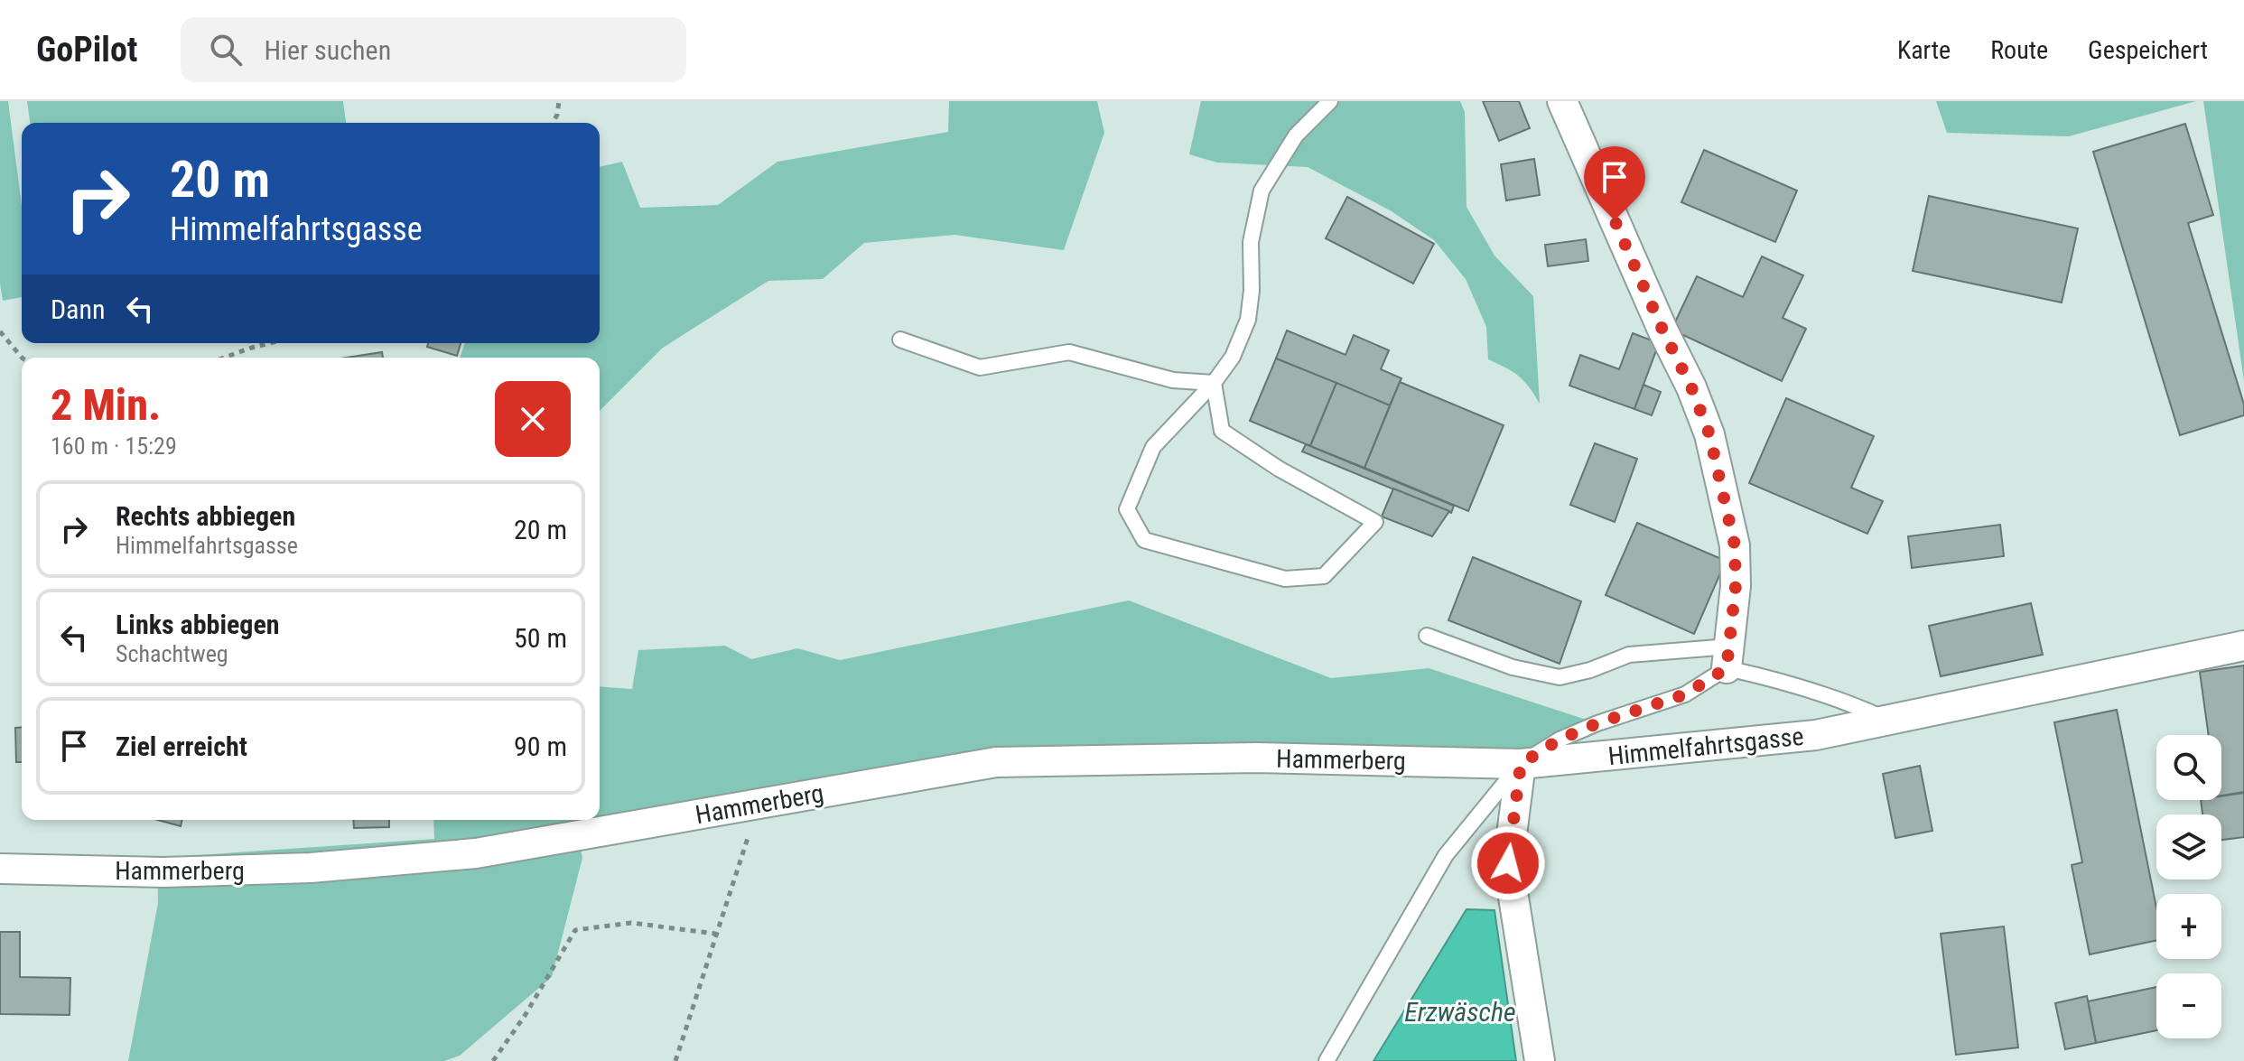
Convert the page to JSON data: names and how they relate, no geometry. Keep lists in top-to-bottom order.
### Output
{
  "streets": {
    "street": ["Himmelfahrtsgasse", "Hammerberg"]
  },
  "crossings": [
    ["Himmelfahrtsgasse", "Hammerberg"]
  ],
  "water": ["Erzwäsche"],
  "page": {
    "header": "GoPilot",
    "search": "Hier suchen",
    "nav": ["Karte", "Route", "Gespeichert"],
    "turn": ["20 m", "Himmelfahrtsgasse"],
    "then": "Dann",
    "heading": ["2 Min.", "160 m · 15:29"],
    "list": [
      {
        "name": "Rechts abbiegen",
        "note": "Himmelfahrtsgasse",
        "value": "20 m"
      },
      {
        "name": "Links abbiegen",
        "note": "Schachtweg",
        "value": "50 m"
      },
      {
        "name": "Ziel erreicht",
        "value": "90 m"
      }
    ],
    "map_buttons": ["+", "−"]
  }
}
